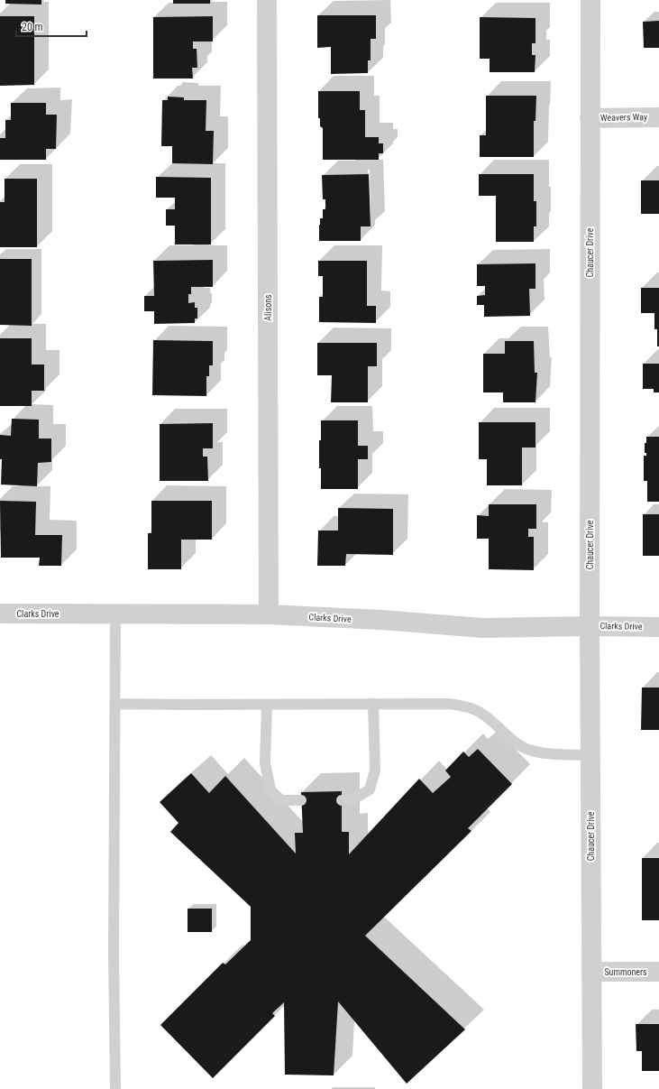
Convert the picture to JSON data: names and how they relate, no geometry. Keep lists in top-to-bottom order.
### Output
{
  "streets": {
    "street": [
      "Weavers Way",
      "Chaucer Drive",
      "Alisons",
      "Clarks Drive",
      "Summoners"
    ]
  },
  "crossings": [
    ["Weavers Way", "Chaucer Drive"],
    ["Chaucer Drive", "Clarks Drive"],
    ["Chaucer Drive", "Summoners"],
    ["Alisons", "Clarks Drive"]
  ],
  "scale_bar": "20 m"
}
